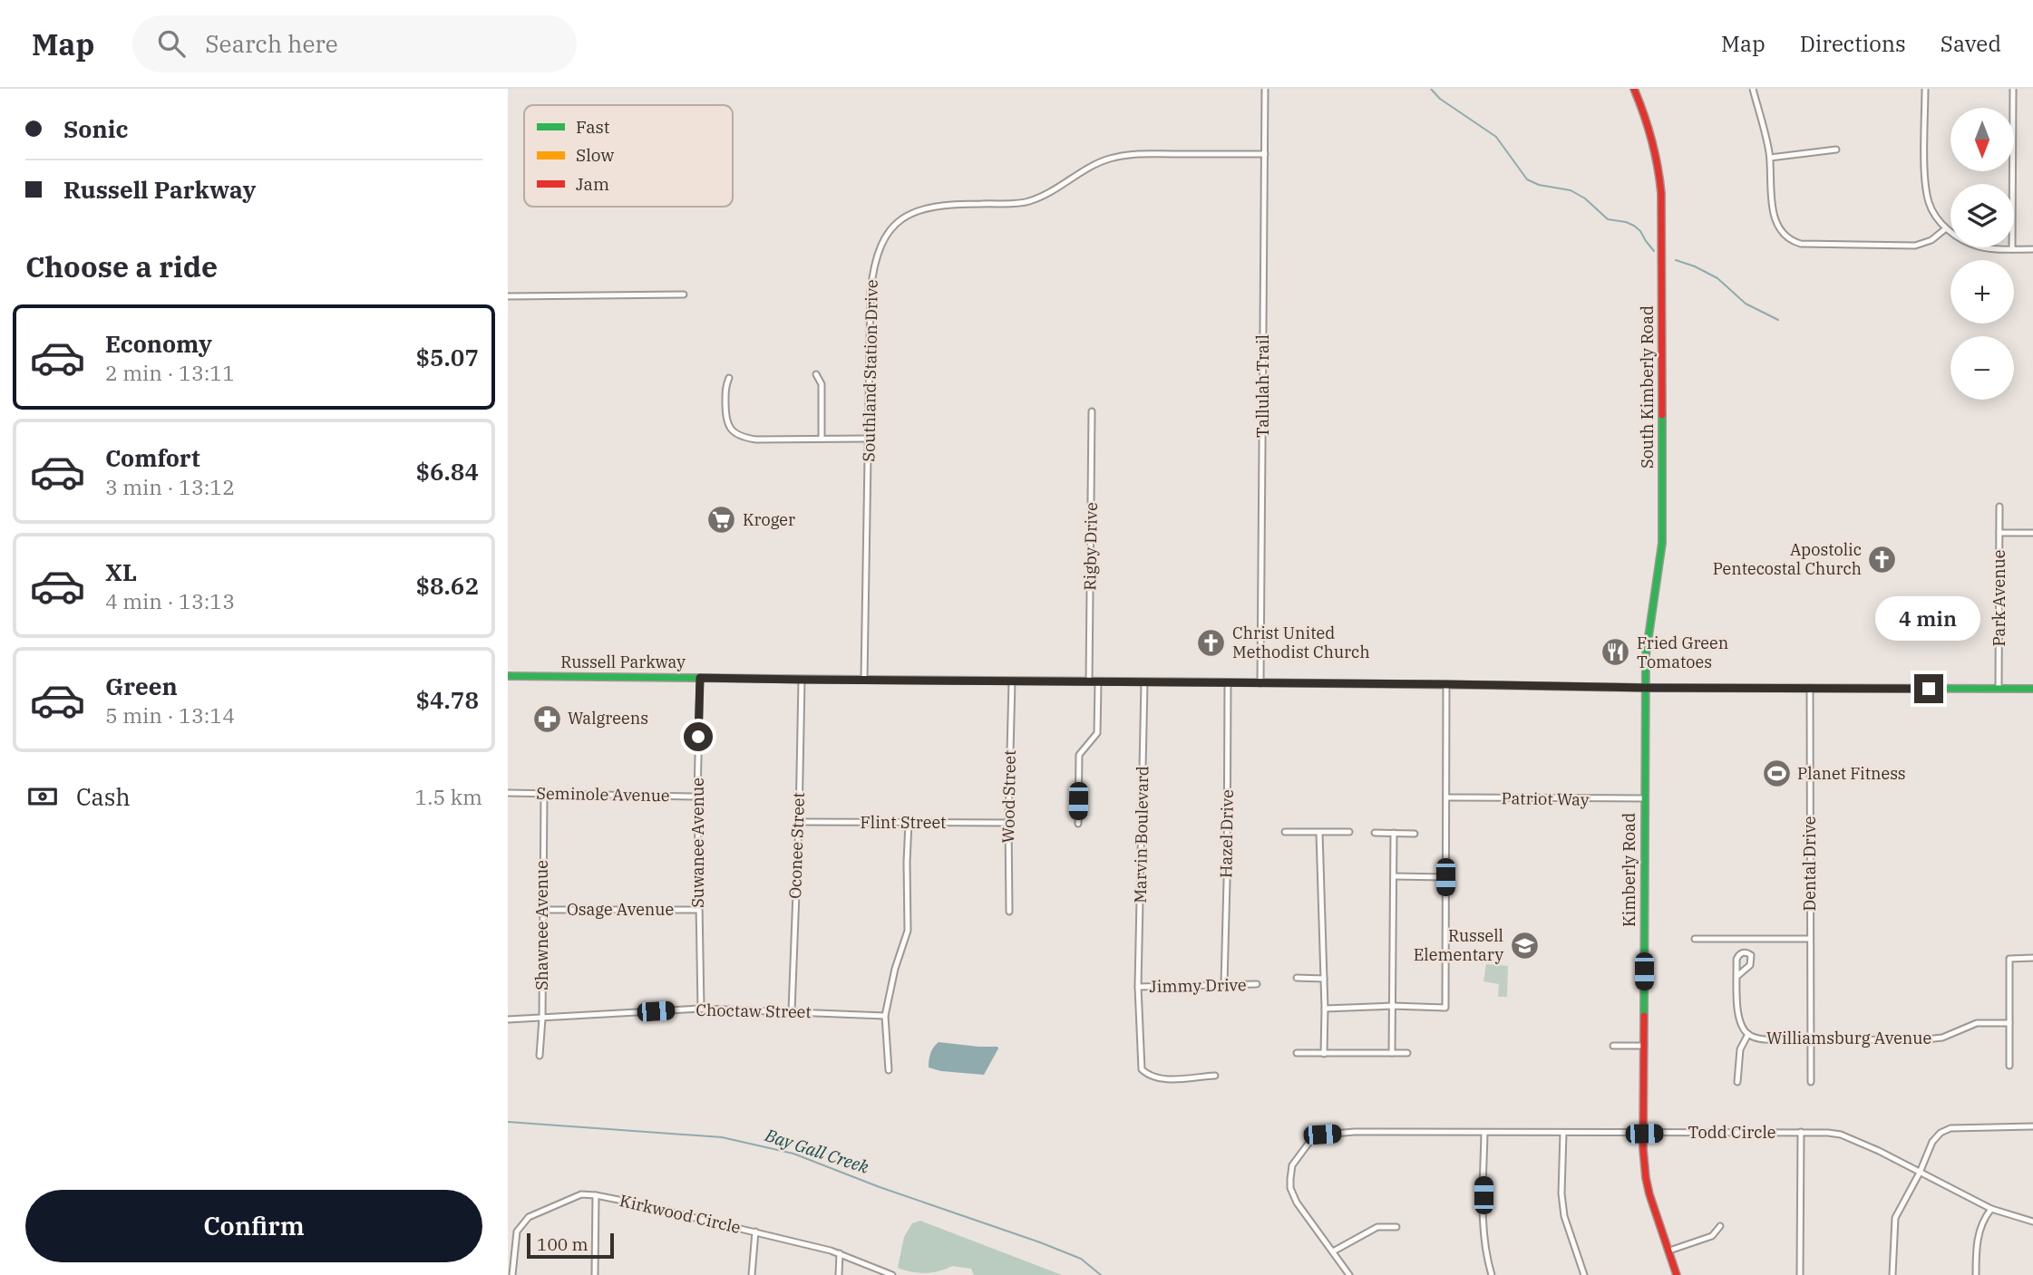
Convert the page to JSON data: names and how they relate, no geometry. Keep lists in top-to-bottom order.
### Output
{
  "streets": {
    "main road": ["South Kimberly Road", "Russell Parkway", "Kimberly Road"],
    "street": [
      "Southland Station Drive",
      "Tallulah Trail",
      "Rigby Drive",
      "Park Avenue",
      "Seminole Avenue",
      "Wood Street",
      "Patriot Way",
      "Flint Street",
      "Hazel Drive",
      "Marvin Boulevard",
      "Suwanee Avenue",
      "Oconee Street",
      "Dental Drive",
      "Osage Avenue",
      "Shawnee Avenue",
      "Jimmy Drive",
      "Choctaw Street",
      "Williamsburg Avenue",
      "Todd Circle",
      "Kirkwood Circle"
    ]
  },
  "crossings": [
    ["Southland Station Drive", "Tallulah Trail"],
    ["Southland Station Drive", "Russell Parkway"],
    ["Tallulah Trail", "Russell Parkway"],
    ["South Kimberly Road", "Russell Parkway"],
    ["South Kimberly Road", "Kimberly Road"],
    ["Rigby Drive", "Russell Parkway"],
    ["Park Avenue", "Russell Parkway"],
    ["Russell Parkway", "Wood Street"],
    ["Russell Parkway", "Hazel Drive"],
    ["Russell Parkway", "Marvin Boulevard"],
    ["Russell Parkway", "Suwanee Avenue"],
    ["Russell Parkway", "Oconee Street"],
    ["Russell Parkway", "Dental Drive"],
    ["Russell Parkway", "Kimberly Road"],
    ["Seminole Avenue", "Suwanee Avenue"],
    ["Seminole Avenue", "Shawnee Avenue"],
    ["Wood Street", "Flint Street"],
    ["Patriot Way", "Kimberly Road"],
    ["Flint Street", "Oconee Street"],
    ["Hazel Drive", "Jimmy Drive"],
    ["Marvin Boulevard", "Jimmy Drive"],
    ["Suwanee Avenue", "Osage Avenue"],
    ["Suwanee Avenue", "Choctaw Street"],
    ["Oconee Street", "Choctaw Street"],
    ["Dental Drive", "Williamsburg Avenue"],
    ["Kimberly Road", "Todd Circle"],
    ["Osage Avenue", "Shawnee Avenue"],
    ["Shawnee Avenue", "Choctaw Street"]
  ],
  "water": ["Bay Gall Creek"],
  "places": {
    "supermarket": ["Kroger"],
    "church": ["Apostolic Pentecostal Church", "Christ United Methodist Church"],
    "restaurant": ["Fried Green Tomatoes"],
    "pharmacy": ["Walgreens"],
    "sports": ["Planet Fitness"],
    "school or university": ["Russell Elementary"]
  },
  "legend": ["Fast", "Slow", "Jam"],
  "scale_bar": "100 m",
  "north": "bottom",
  "page": {
    "header": "Map",
    "search": "Search here",
    "nav": ["Map", "Directions", "Saved"],
    "banner": ["Sonic", "Russell Parkway"],
    "map_buttons": ["+", "−"],
    "heading": "Choose a ride",
    "list": [
      {
        "name": "Economy",
        "note": "2 min · 13:11",
        "value": "$5.07"
      },
      {
        "name": "Comfort",
        "note": "3 min · 13:12",
        "value": "$6.84"
      },
      {
        "name": "XL",
        "note": "4 min · 13:13",
        "value": "$8.62"
      },
      {
        "name": "Green",
        "note": "5 min · 13:14",
        "value": "$4.78"
      }
    ],
    "bubble": "4 min",
    "pay": ["Cash", "1.5 km"],
    "buttons": "Confirm",
    "scale": "100 m"
  }
}
